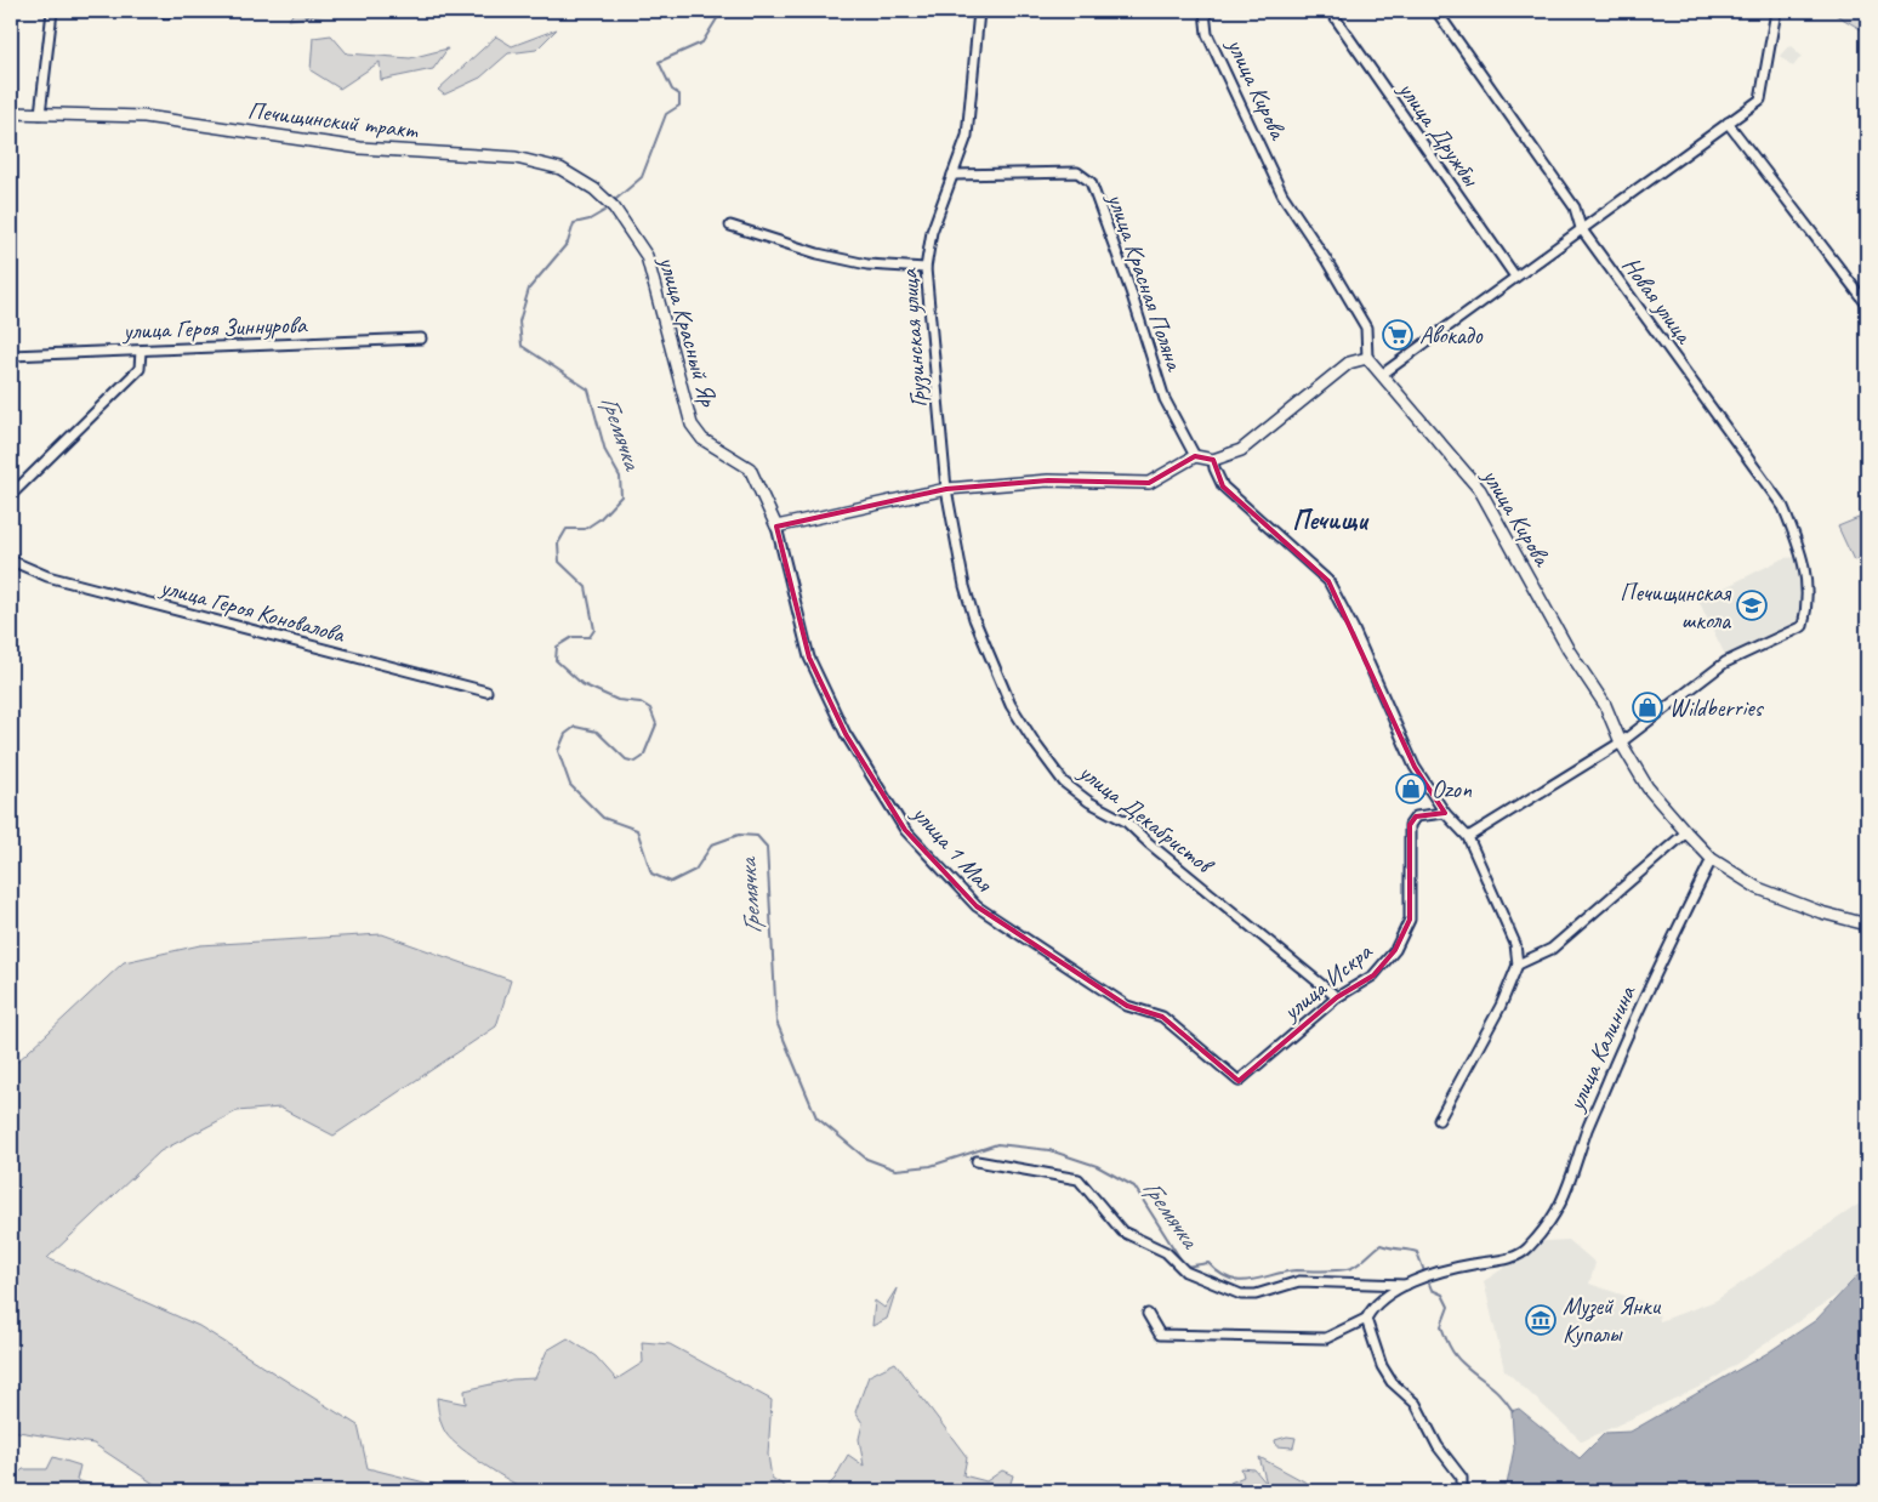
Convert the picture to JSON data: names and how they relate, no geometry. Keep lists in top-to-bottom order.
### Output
{
  "streets": {
    "street": [
      "улица Кирова",
      "Печищинский тракт",
      "улица Дружбы",
      "улица Красная Поляна",
      "Новая улица",
      "улица Героя Зиннурова",
      "улица Красный Яр",
      "Грузинская улица",
      "улица Героя Коновалова",
      "улица Декабристов",
      "улица 1 Мая",
      "улица Искра",
      "улица Калинина"
    ]
  },
  "crossings": [
    ["улица Кирова", "Новая улица"],
    ["улица Кирова", "улица Калинина"],
    ["Печищинский тракт", "улица Красный Яр"],
    ["улица Красная Поляна", "Грузинская улица"],
    ["улица Красный Яр", "улица 1 Мая"],
    ["Грузинская улица", "улица Декабристов"],
    ["улица Декабристов", "улица Искра"],
    ["улица 1 Мая", "улица Искра"]
  ],
  "districts": ["Печищи"],
  "water": ["Гремячка"],
  "places": {
    "supermarket": ["Авокадо"],
    "school or university": ["Печищинская школа"],
    "shop": ["Wildberries", "Ozon"],
    "museum": ["Музей Янки Купалы"]
  }
}
